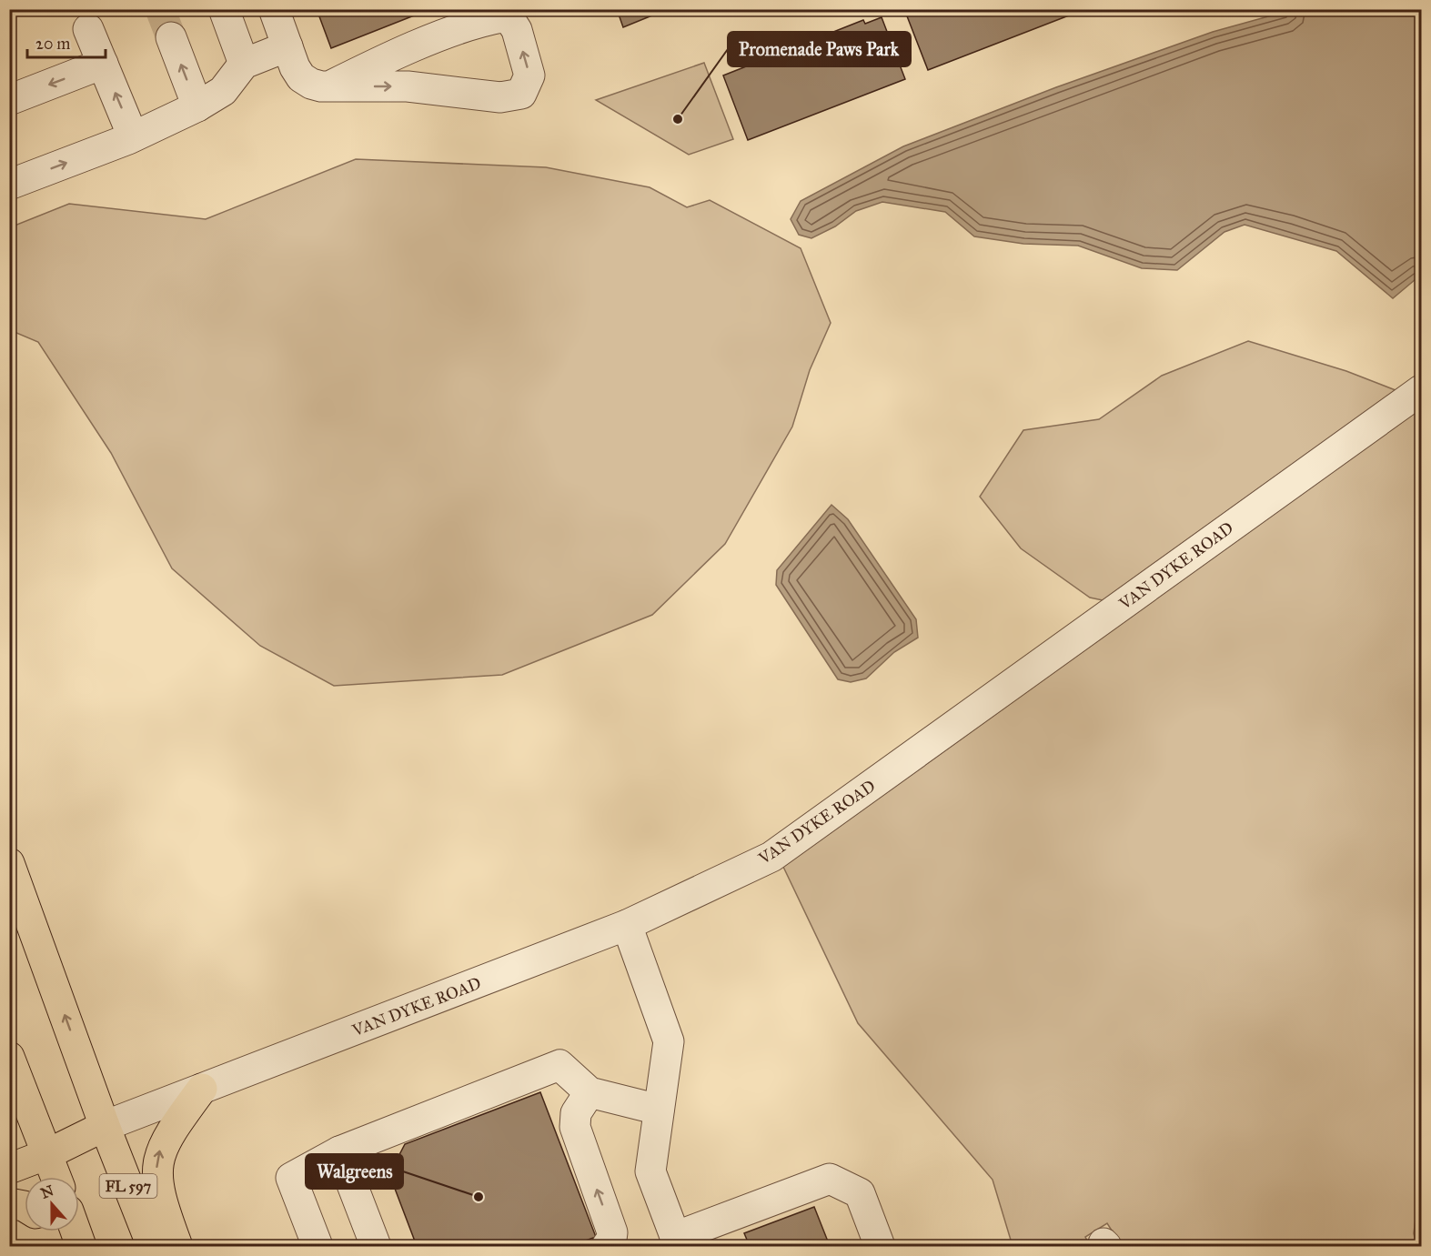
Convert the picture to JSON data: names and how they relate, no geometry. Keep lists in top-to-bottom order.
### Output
{
  "streets": {
    "main road": ["VAN DYKE ROAD", "FL 597"]
  },
  "crossings": [
    ["VAN DYKE ROAD", "FL 597"]
  ],
  "places": ["Promenade Paws Park", "Walgreens"],
  "scale_bar": "20 m",
  "north": "top"
}
